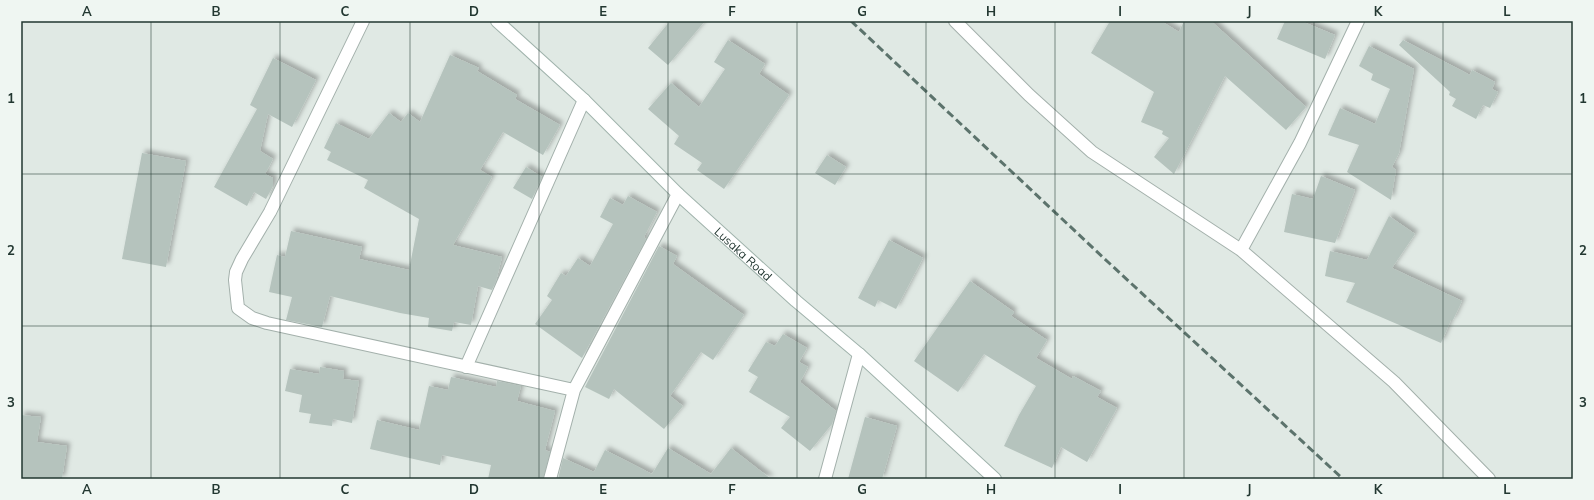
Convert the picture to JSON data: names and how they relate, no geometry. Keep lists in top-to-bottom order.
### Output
{
  "streets": {
    "street": ["Lusaka Road"]
  },
  "grid": {
    "columns": [
      "A",
      "B",
      "C",
      "D",
      "E",
      "F",
      "G",
      "H",
      "I",
      "J",
      "K",
      "L"
    ],
    "rows": ["1", "2", "3"]
  }
}
